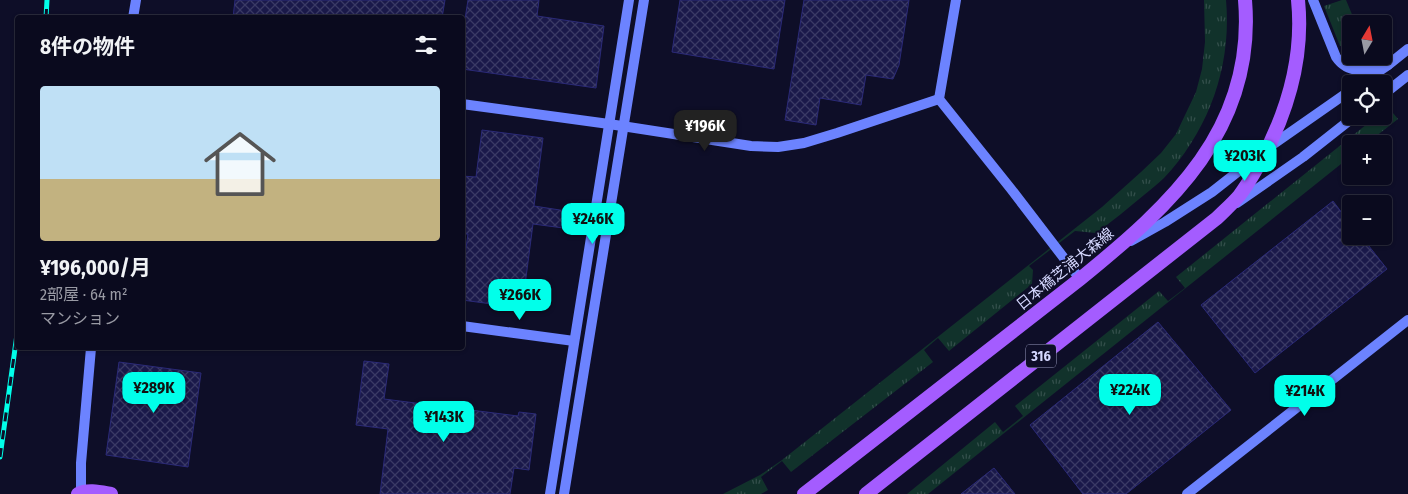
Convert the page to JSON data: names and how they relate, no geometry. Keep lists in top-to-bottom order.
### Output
{
  "streets": {
    "main road": ["日本橋芝浦大森線", "316"]
  },
  "north": "top",
  "page": {
    "map_buttons": ["+", "−"],
    "heading": "8件の物件",
    "list": [
      {
        "name": "¥196,000/月",
        "note": "2部屋 · 64 m² · マンション"
      }
    ],
    "price": [
      "¥196K",
      "¥203K",
      "¥246K",
      "¥266K",
      "¥289K",
      "¥224K",
      "¥214K",
      "¥143K"
    ]
  }
}
